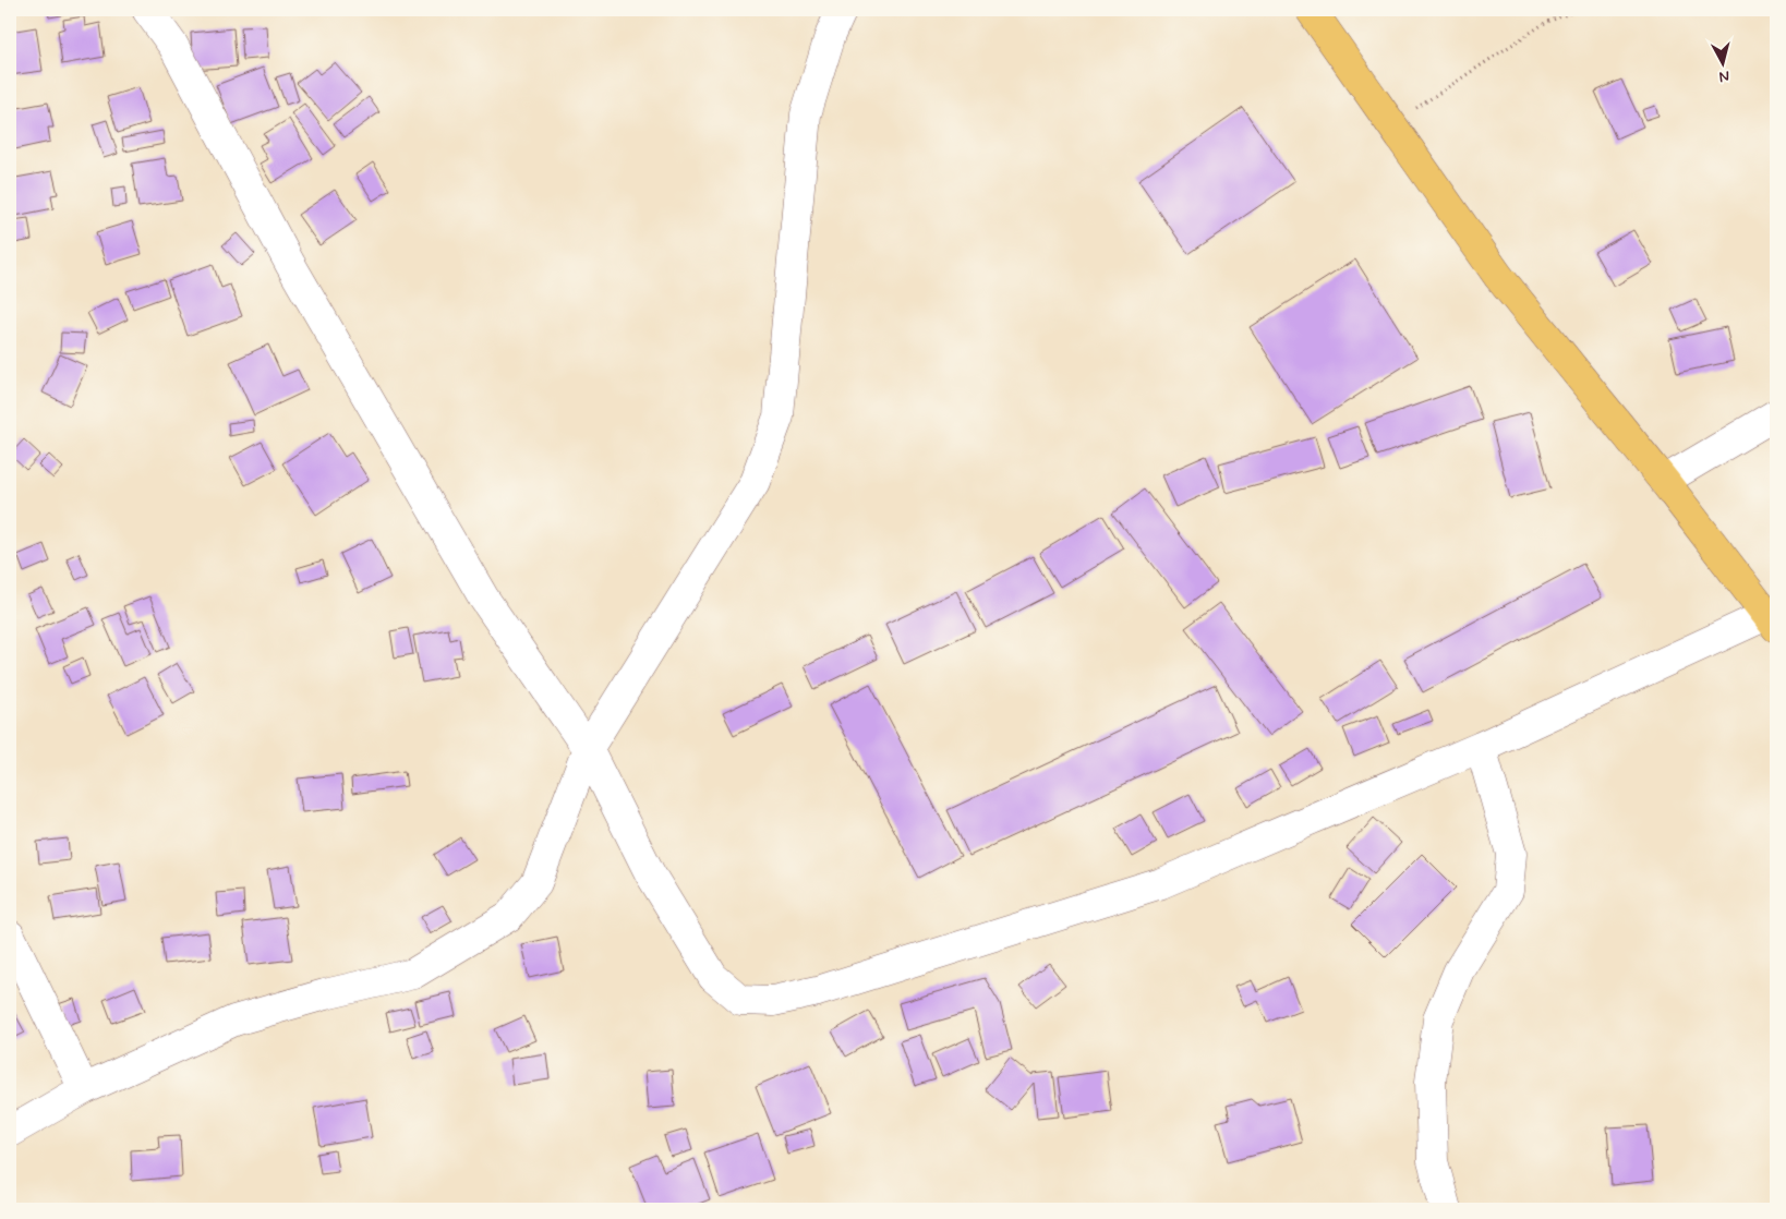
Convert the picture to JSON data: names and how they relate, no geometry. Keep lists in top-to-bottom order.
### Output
{
  "north": "bottom"
}
